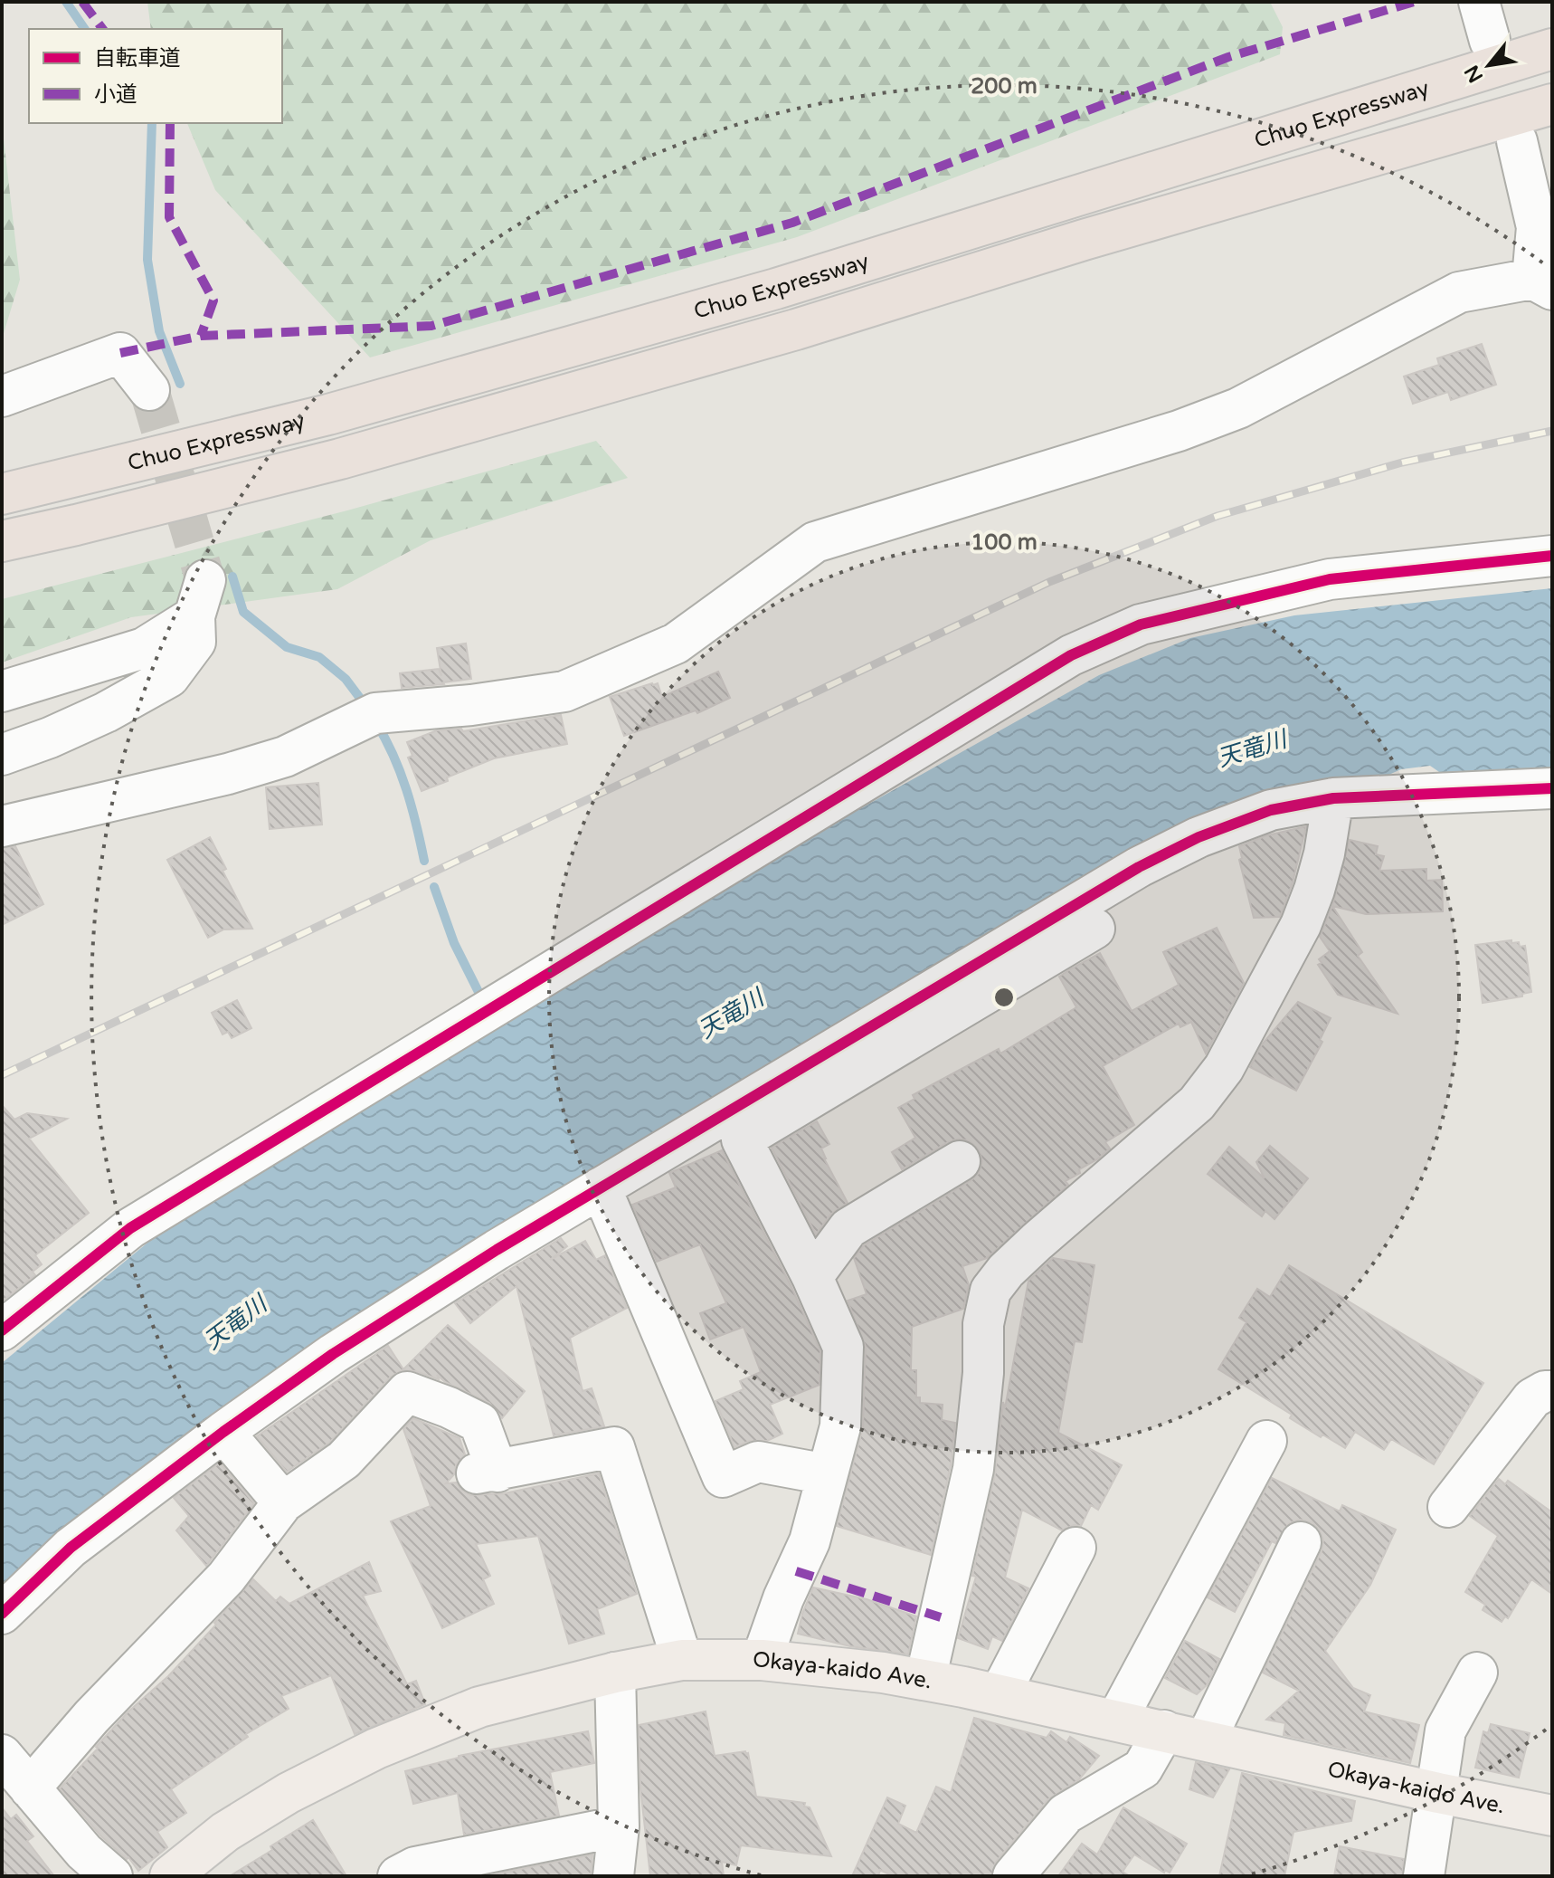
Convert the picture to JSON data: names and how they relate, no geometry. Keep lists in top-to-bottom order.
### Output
{
  "streets": {
    "highway": ["Chuo Expressway"],
    "main road": ["Okaya-kaido Ave."]
  },
  "water": ["天竜川"],
  "legend": ["自転車道", "小道"],
  "north": "bottom left",
  "rings": ["200 m", "100 m"]
}
